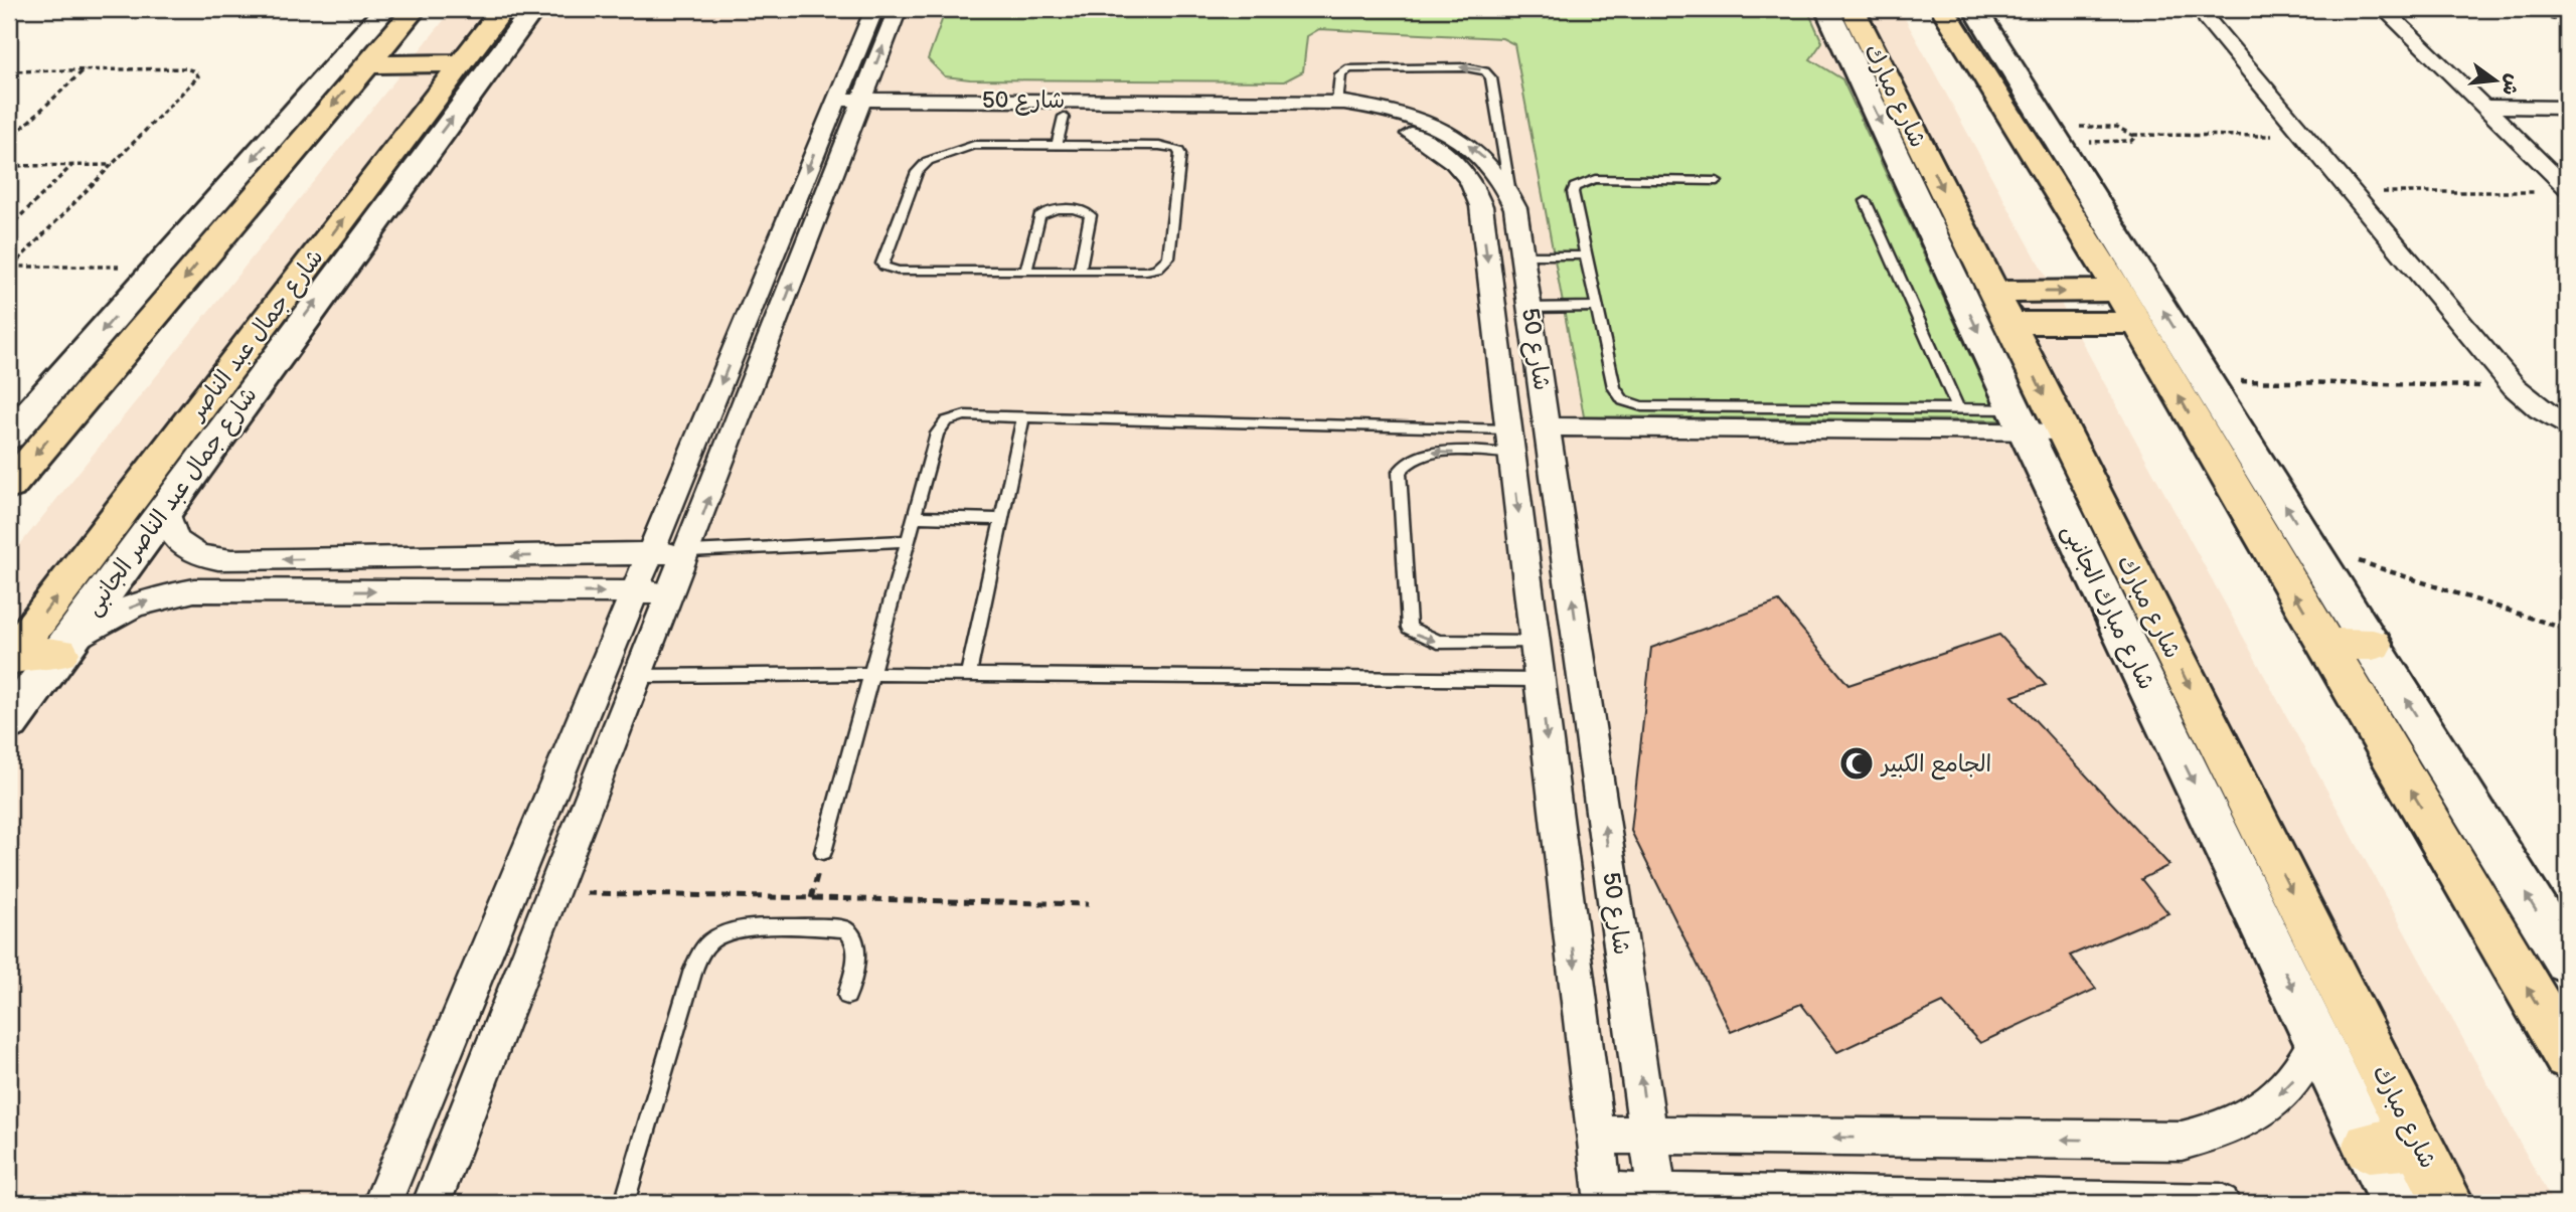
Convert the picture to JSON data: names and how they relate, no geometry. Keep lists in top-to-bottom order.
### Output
{
  "streets": {
    "main road": [
      "شارع مبارك",
      "شارع جمال عبد الناصر",
      "شارع جمال عبد الناصر الجانبى",
      "شارع مبارك الجانبى"
    ],
    "street": ["شارع 50"]
  },
  "crossings": [
    ["شارع مبارك", "شارع مبارك الجانبى"]
  ],
  "places": {
    "mosque": ["الجامع الكبير"]
  },
  "north": "right"
}
